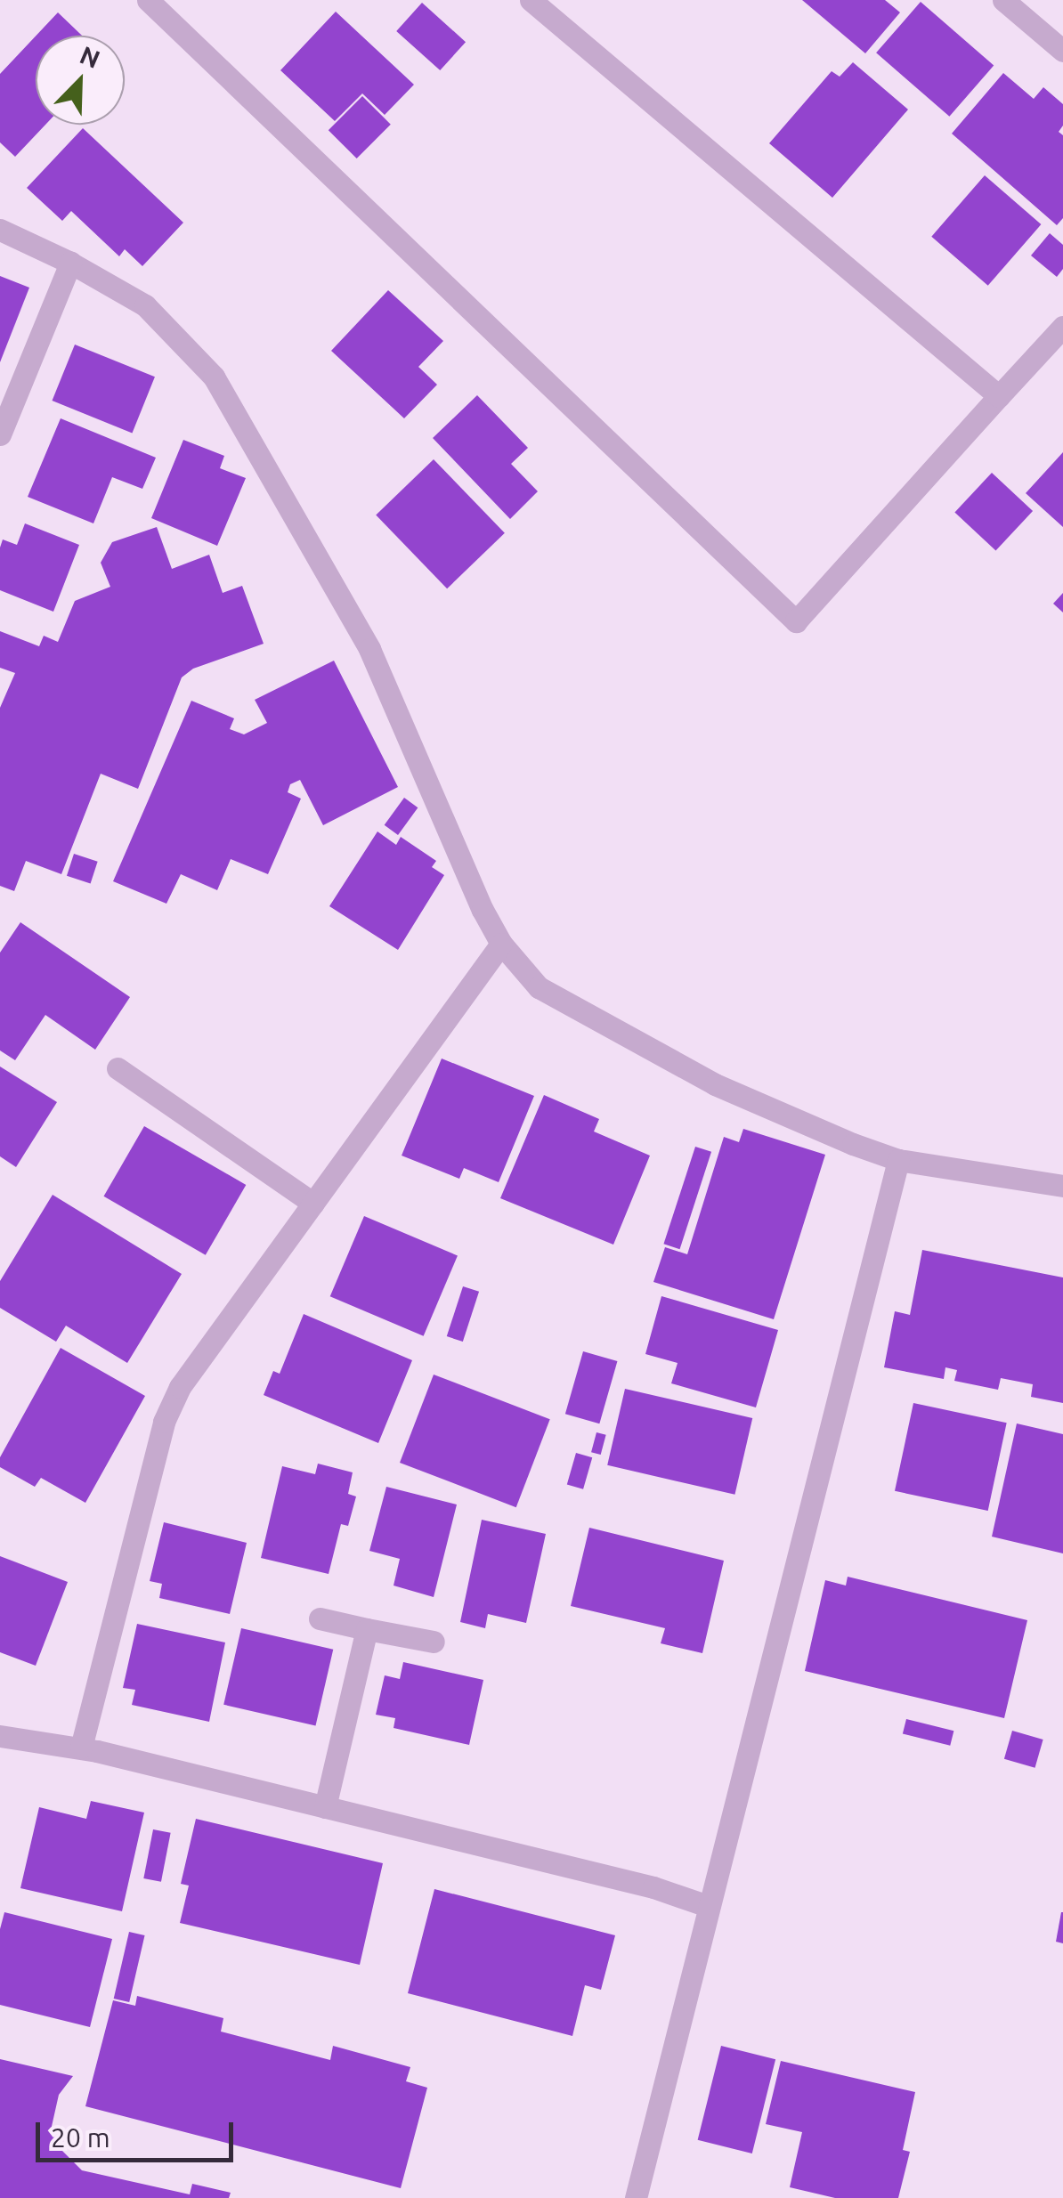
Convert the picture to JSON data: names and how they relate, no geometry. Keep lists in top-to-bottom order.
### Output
{
  "scale_bar": "20 m",
  "north": "top right"
}
